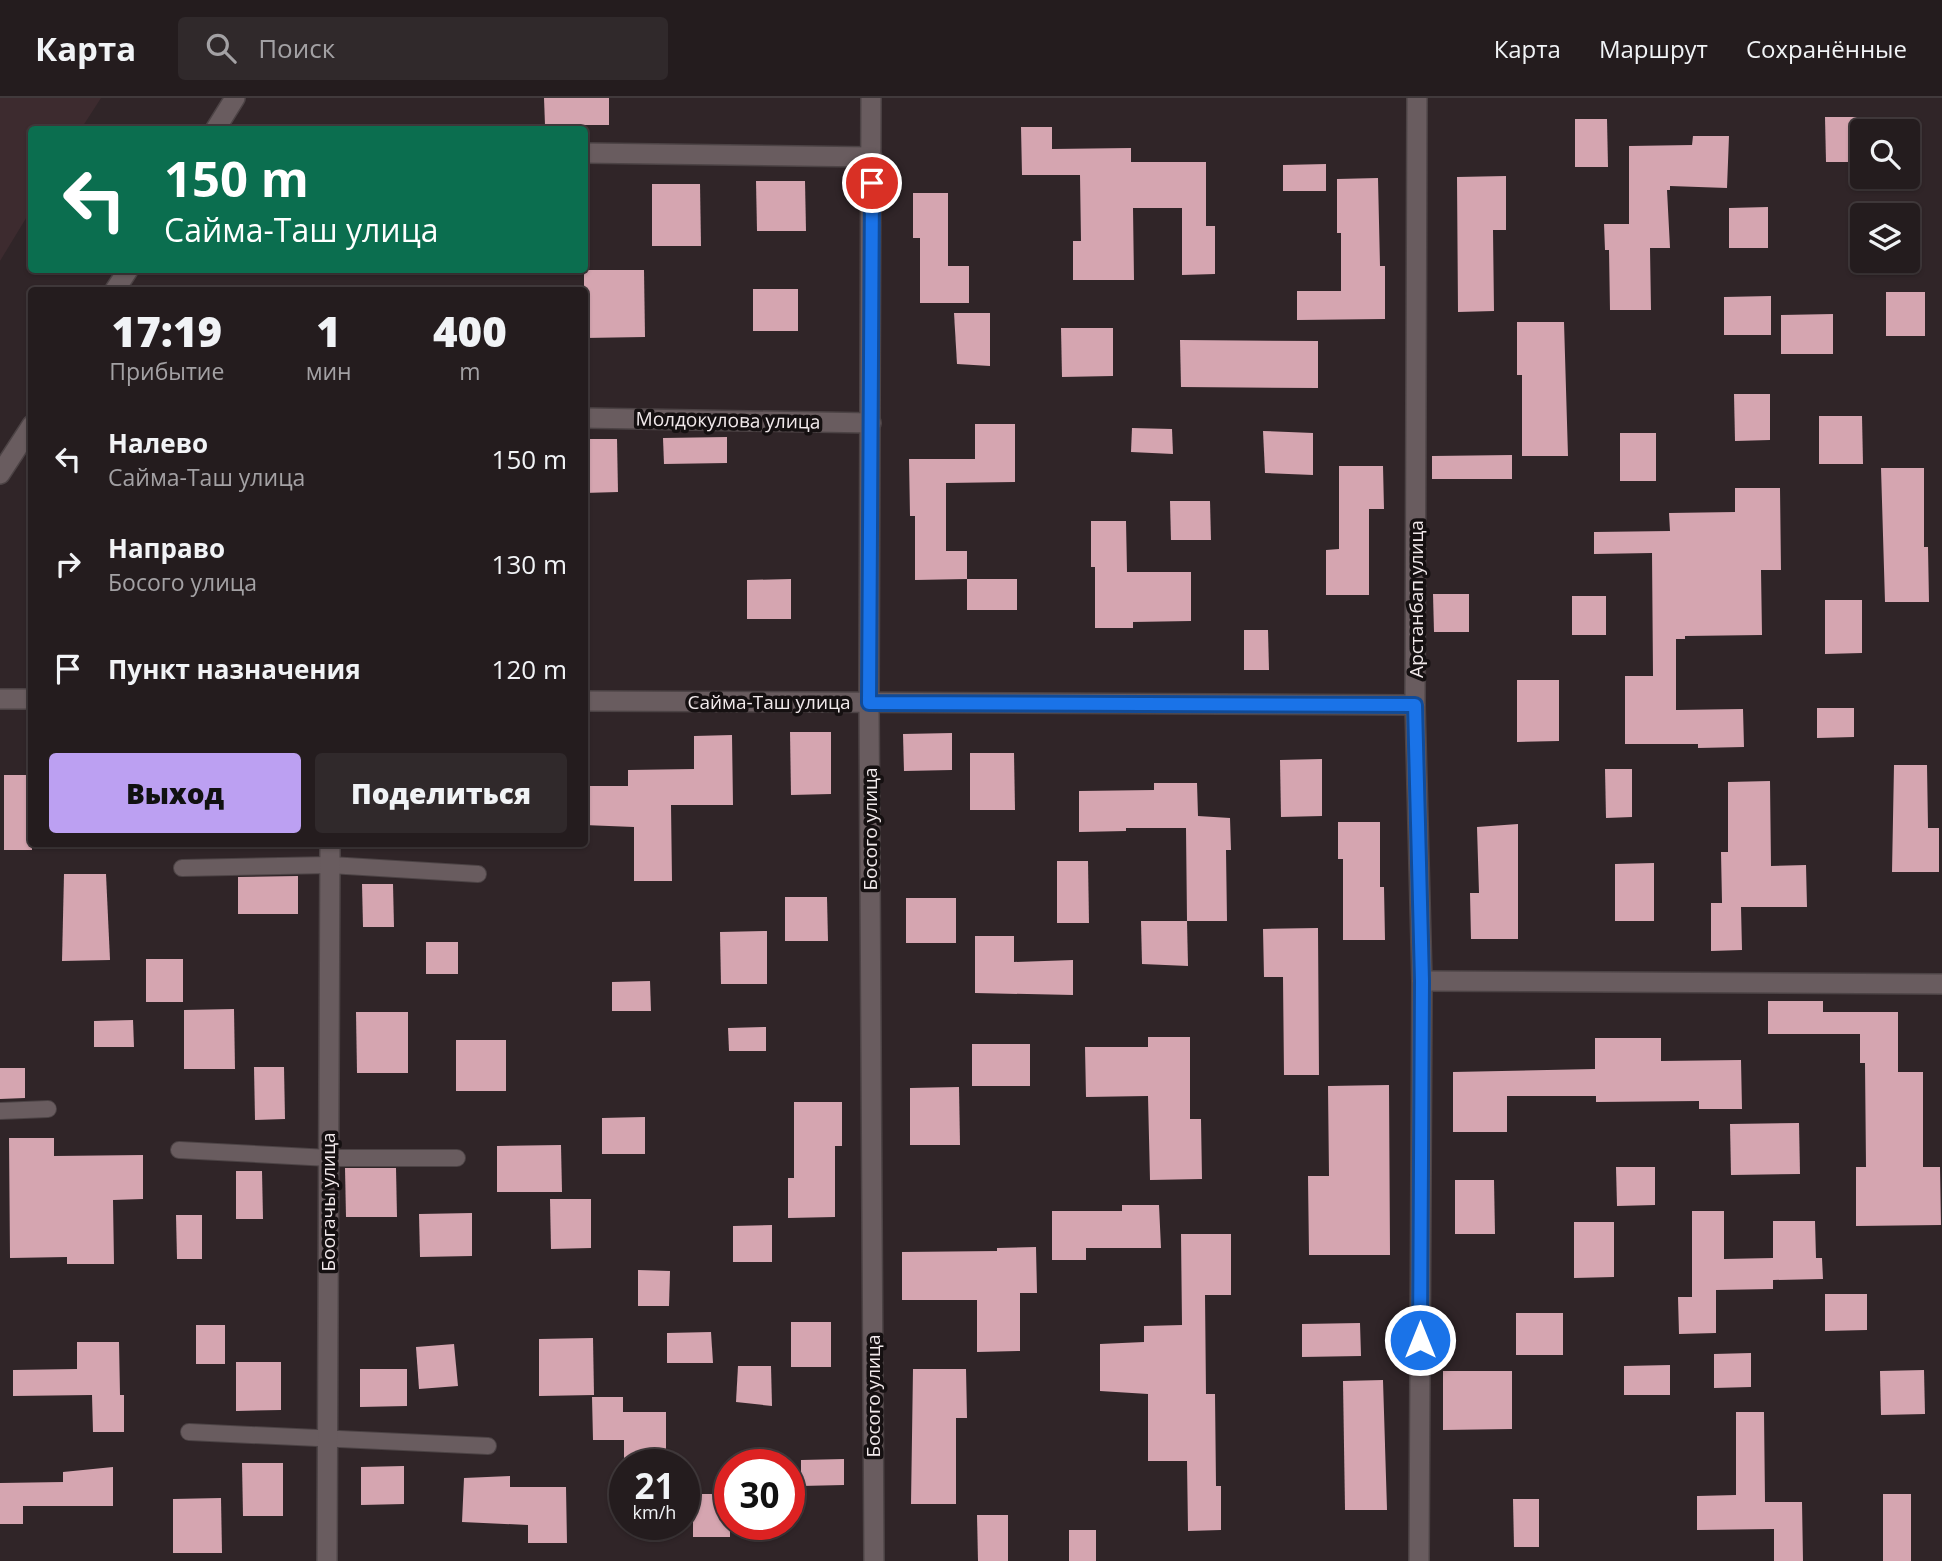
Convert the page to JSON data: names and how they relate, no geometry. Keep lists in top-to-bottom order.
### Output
{
  "streets": {
    "street": [
      "Молдокулова улица",
      "Арстанбап улица",
      "Сайма-Таш улица",
      "Босого улица",
      "Боогачы улица"
    ]
  },
  "crossings": [
    ["Молдокулова улица", "Босого улица"],
    ["Арстанбап улица", "Сайма-Таш улица"],
    ["Сайма-Таш улица", "Босого улица"]
  ],
  "page": {
    "header": "Карта",
    "search": "Поиск",
    "nav": ["Карта", "Маршрут", "Сохранённые"],
    "turn": ["150 m", "Сайма-Таш улица"],
    "eta": [
      "17:19",
      "Прибытие",
      "1",
      "мин",
      "400",
      "m"
    ],
    "list": [
      {
        "name": "Налево",
        "note": "Сайма-Таш улица",
        "value": "150 m"
      },
      {
        "name": "Направо",
        "note": "Босого улица",
        "value": "130 m"
      },
      {
        "name": "Пункт назначения",
        "value": "120 m"
      }
    ],
    "buttons": ["Выход", "Поделиться"],
    "speed": "21 km/h",
    "limit": "30"
  }
}
